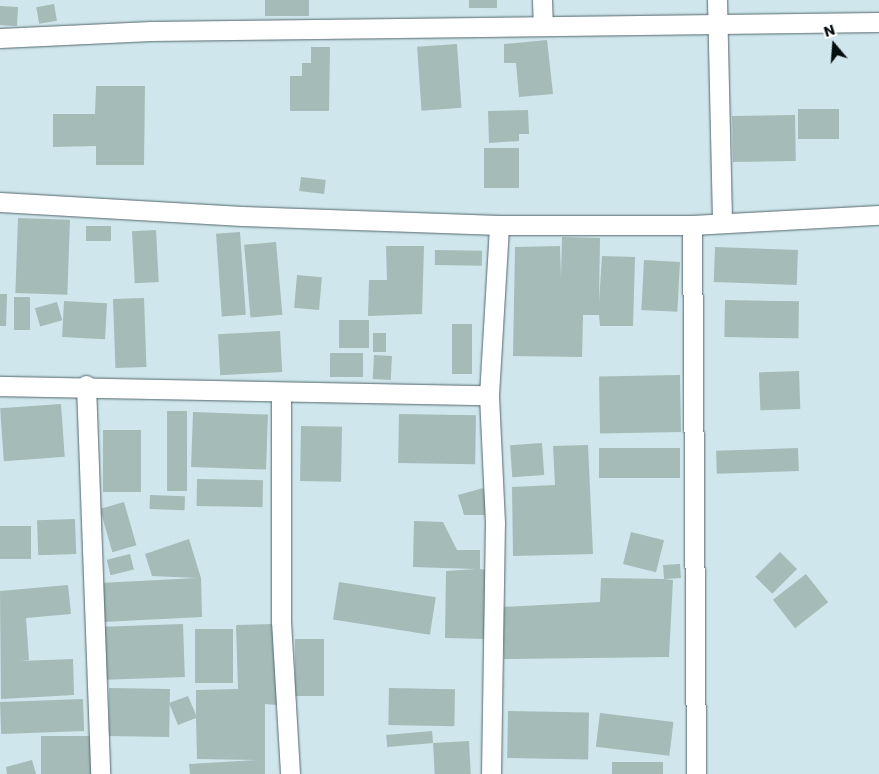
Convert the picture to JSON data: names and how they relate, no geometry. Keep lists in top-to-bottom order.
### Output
{
  "north": "top"
}
